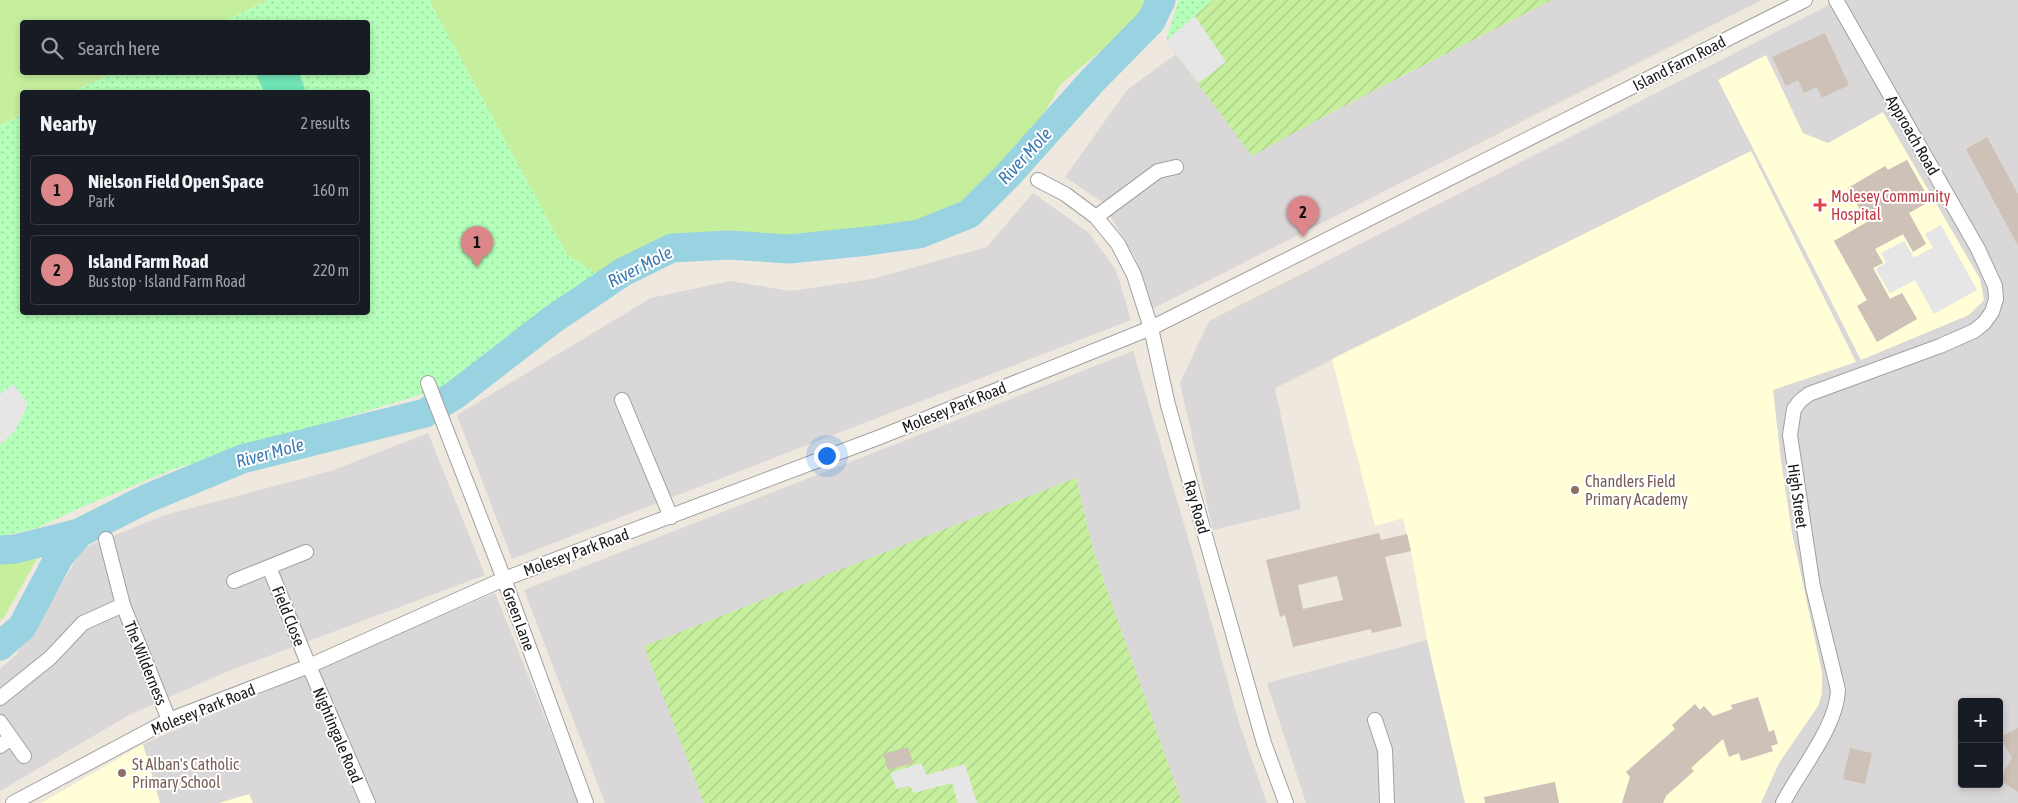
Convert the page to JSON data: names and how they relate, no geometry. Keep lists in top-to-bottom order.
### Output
{
  "streets": {
    "street": [
      "Island Farm Road",
      "Approach Road",
      "Molesey Park Road",
      "High Street",
      "Ray Road",
      "Field Close",
      "Green Lane",
      "The Wilderness",
      "Nightingale Road"
    ]
  },
  "crossings": [
    ["Island Farm Road", "Molesey Park Road"],
    ["Island Farm Road", "Ray Road"],
    ["Approach Road", "High Street"],
    ["Molesey Park Road", "Ray Road"],
    ["Molesey Park Road", "Field Close"],
    ["Molesey Park Road", "Green Lane"],
    ["Molesey Park Road", "The Wilderness"],
    ["Molesey Park Road", "Nightingale Road"],
    ["Field Close", "Nightingale Road"]
  ],
  "water": ["River Mole"],
  "places": {
    "health": ["Molesey Community Hospital"],
    "other": ["Chandlers Field Primary Academy", "St Alban's Catholic Primary School"]
  },
  "page": {
    "search": "Search here",
    "heading": ["Nearby", "2 results"],
    "list": [
      {
        "mark": "1",
        "name": "Nielson Field Open Space",
        "note": "Park",
        "value": "160 m"
      },
      {
        "mark": "2",
        "name": "Island Farm Road",
        "note": "Bus stop · Island Farm Road",
        "value": "220 m"
      }
    ],
    "pins": ["2", "1"],
    "map_buttons": ["+", "−"]
  }
}
